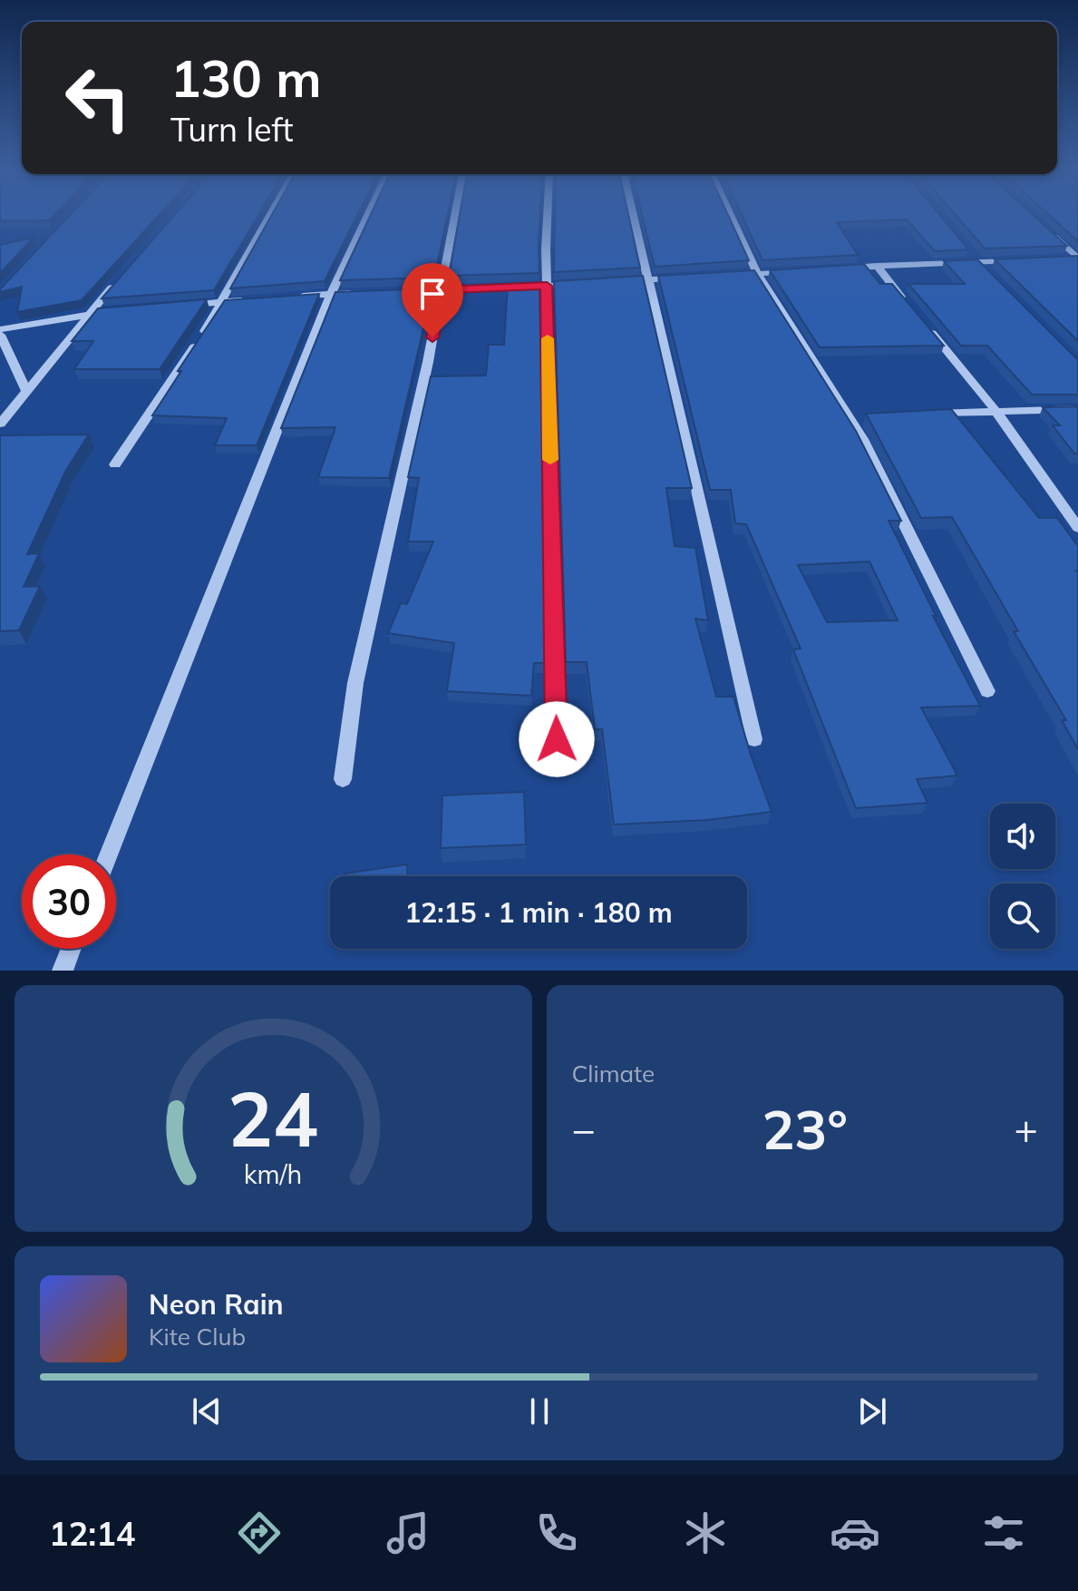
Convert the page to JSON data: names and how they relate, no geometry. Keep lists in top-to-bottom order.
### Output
{
  "page": {
    "turn": ["130 m", "Turn left"],
    "limit": "30",
    "trip": "12:15 · 1 min · 180 m",
    "tile": "Climate",
    "heat": ["−", "23°", "+"],
    "song": ["Neon Rain", "Kite Club"],
    "tabs": "12:14",
    "gauge": ["24", "km/h"]
  }
}
